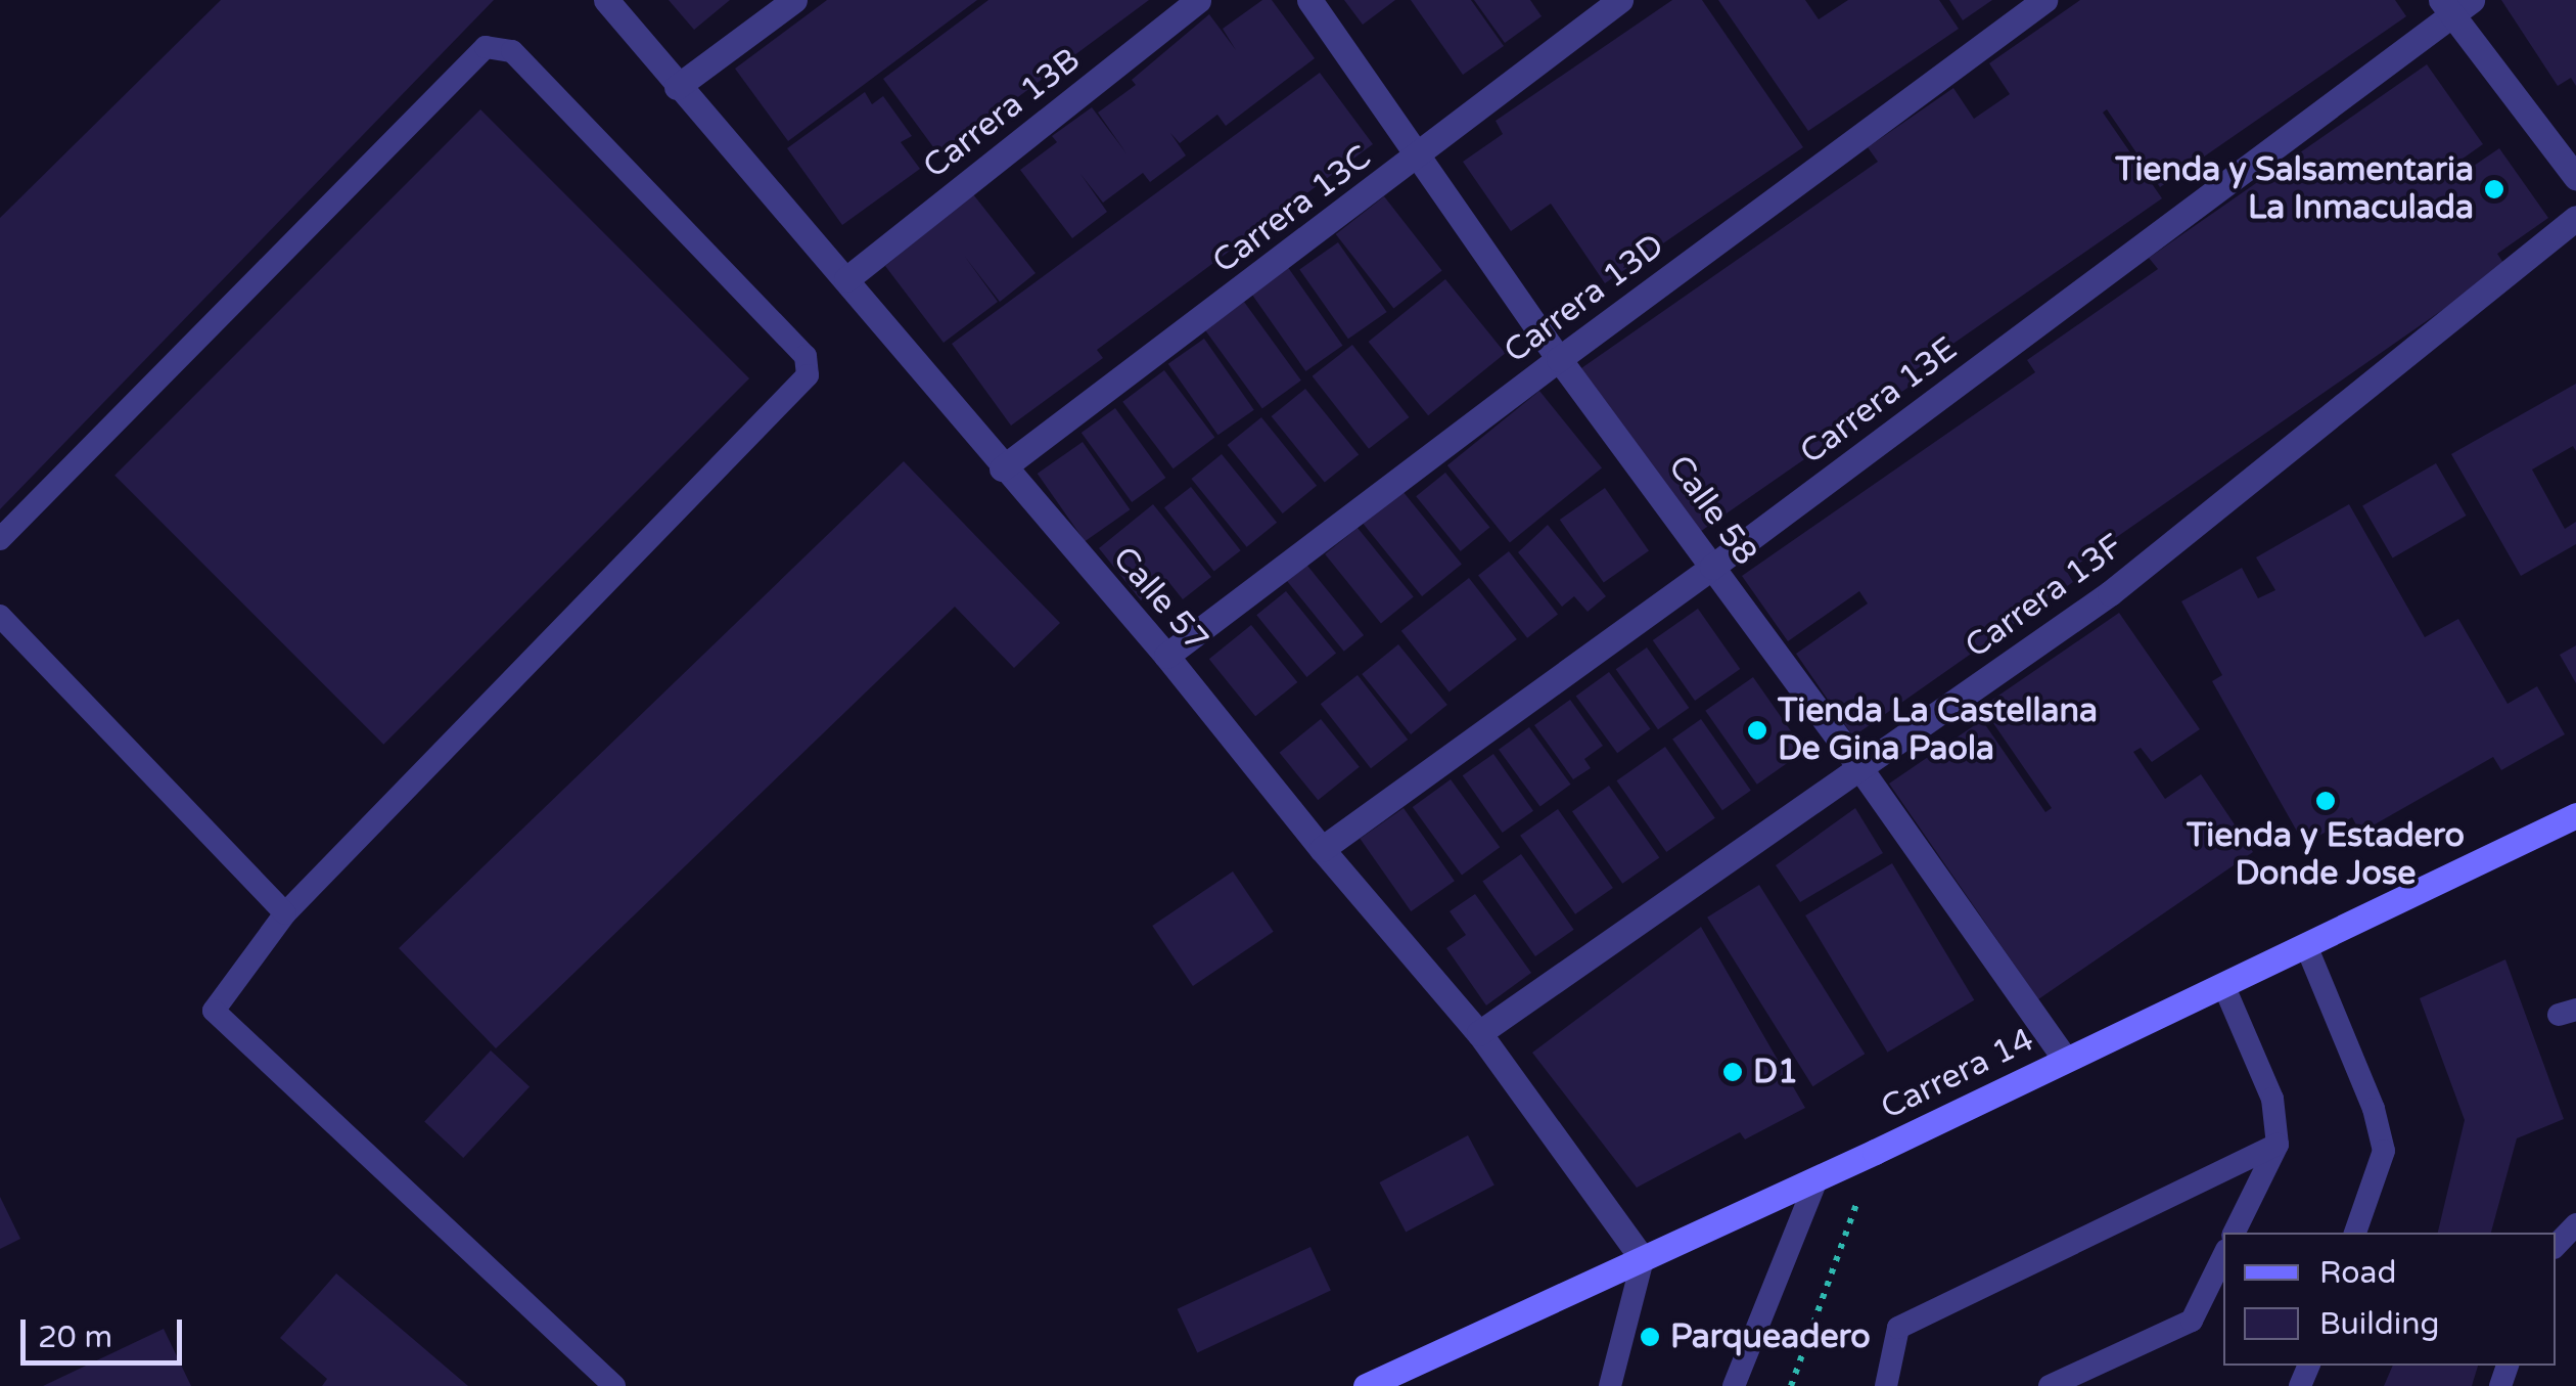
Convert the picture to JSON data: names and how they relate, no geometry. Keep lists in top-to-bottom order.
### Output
{
  "streets": {
    "main road": ["Carrera 14"],
    "street": [
      "Carrera 13B",
      "Carrera 13C",
      "Carrera 13D",
      "Carrera 13E",
      "Calle 58",
      "Carrera 13F",
      "Calle 57"
    ]
  },
  "crossings": [
    ["Carrera 13B", "Calle 57"],
    ["Carrera 13C", "Calle 58"],
    ["Carrera 13C", "Calle 57"],
    ["Carrera 13D", "Calle 58"],
    ["Carrera 13D", "Calle 57"],
    ["Carrera 13E", "Calle 58"],
    ["Carrera 13E", "Calle 57"],
    ["Calle 58", "Carrera 13F"],
    ["Calle 58", "Carrera 14"],
    ["Carrera 13F", "Calle 57"],
    ["Calle 57", "Carrera 14"]
  ],
  "places": [
    "Tienda y Salsamentaria La Inmaculada",
    "Tienda La Castellana De Gina Paola",
    "Tienda y Estadero Donde Jose",
    "D1",
    "Parqueadero"
  ],
  "legend": ["Road", "Building"],
  "scale_bar": "20 m"
}
